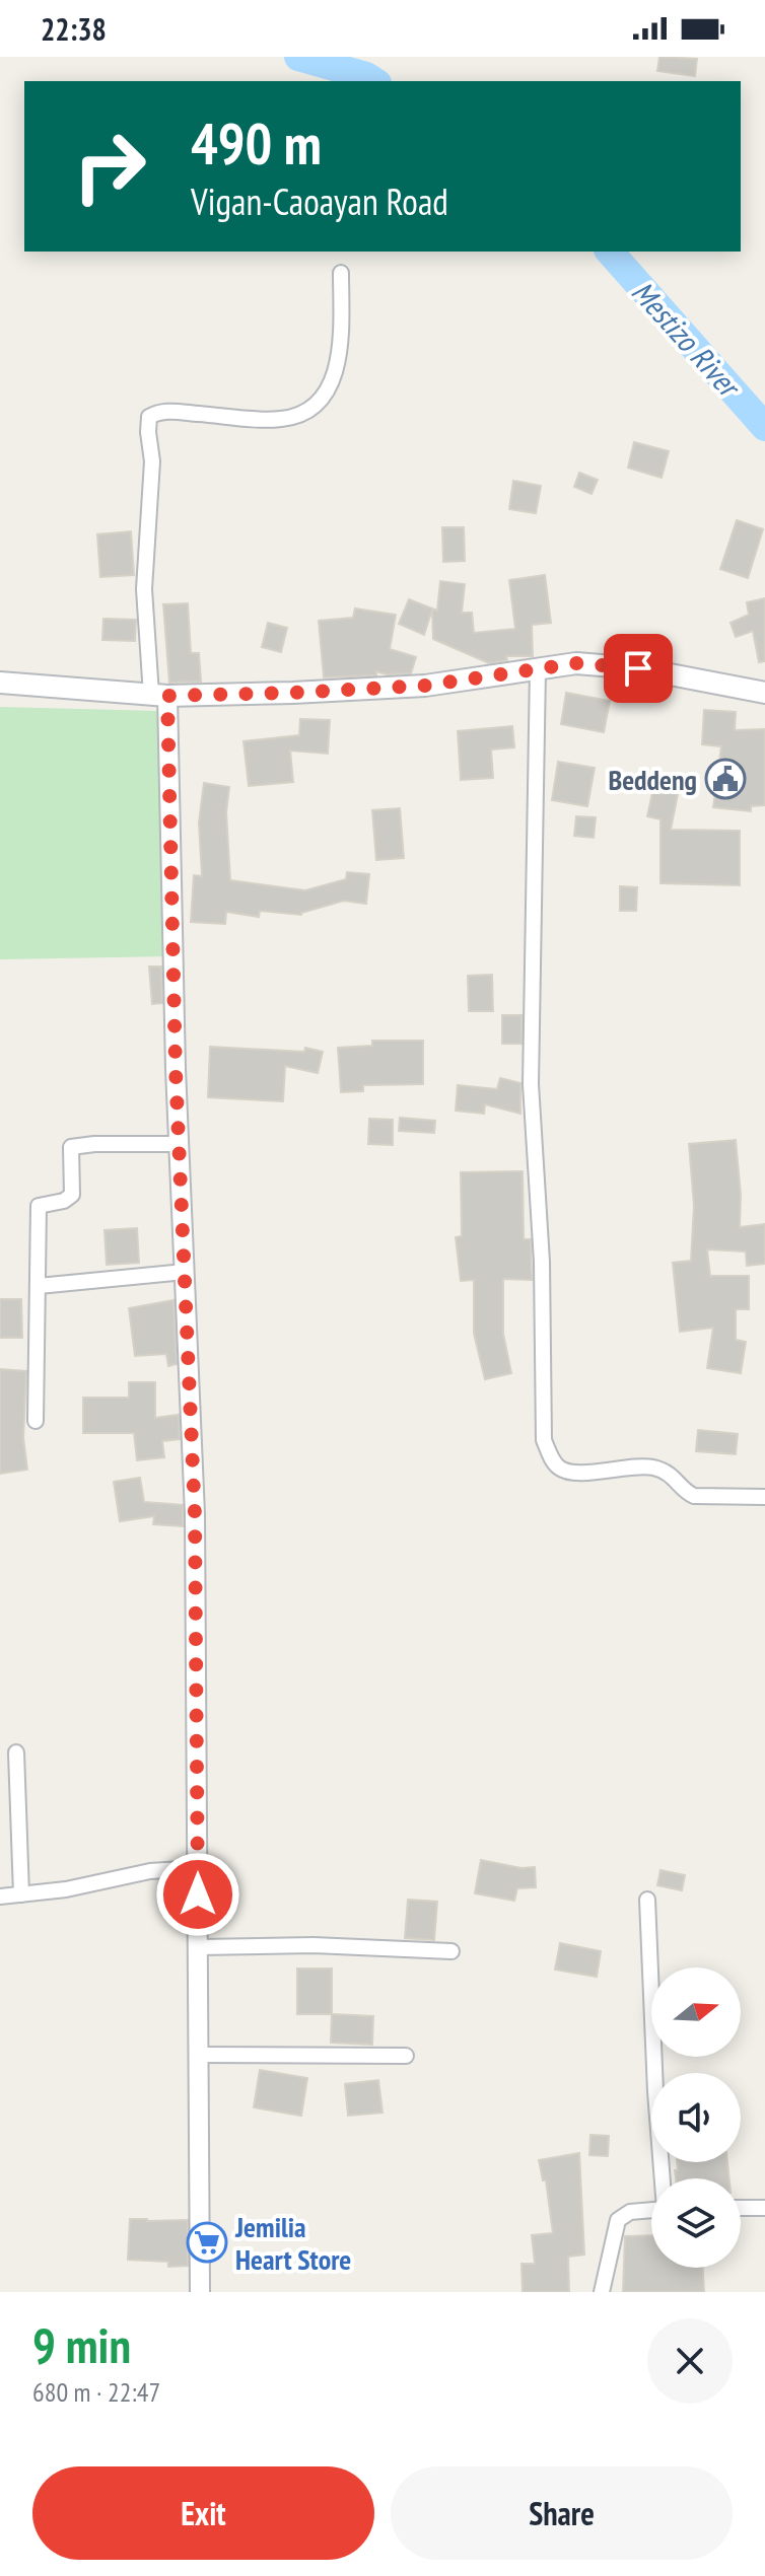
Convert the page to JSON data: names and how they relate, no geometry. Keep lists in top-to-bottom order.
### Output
{
  "water": ["Mestizo River"],
  "places": {
    "public building": ["Beddeng"],
    "supermarket": ["Jemilia Heart Store"]
  },
  "north": "right",
  "page": {
    "status": "22:38",
    "turn": ["490 m", "Vigan-Caoayan Road"],
    "heading": ["9 min", "680 m · 22:47"],
    "buttons": ["Exit", "Share"]
  }
}
